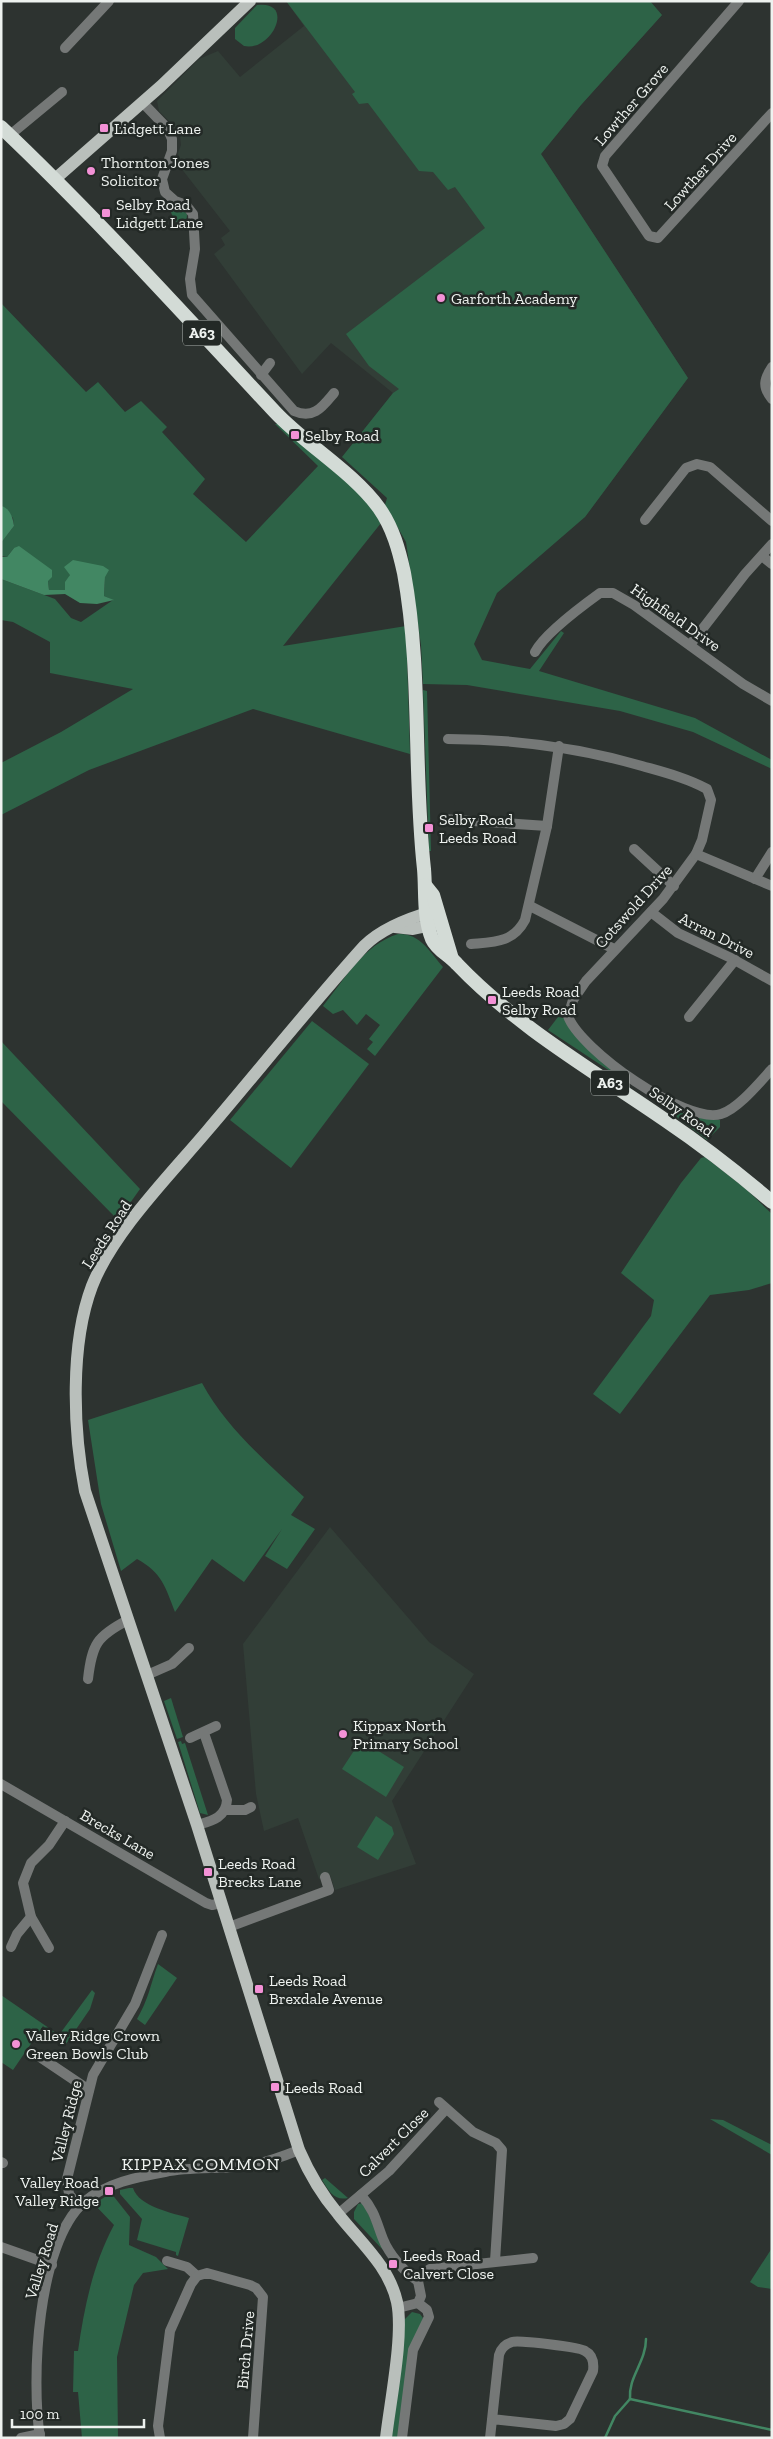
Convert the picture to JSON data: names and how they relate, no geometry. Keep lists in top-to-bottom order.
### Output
{
  "streets": {
    "highway": ["A63", "Selby Road"],
    "main road": ["Leeds Road"],
    "street": [
      "Lowther Grove",
      "Lowther Drive",
      "Highfield Drive",
      "Cotswold Drive",
      "Arran Drive",
      "Brecks Lane",
      "Valley Ridge",
      "Calvert Close",
      "Valley Road",
      "Birch Drive"
    ]
  },
  "crossings": [
    ["Lowther Grove", "Lowther Drive"],
    ["A63", "Selby Road"],
    ["Cotswold Drive", "Arran Drive"],
    ["Selby Road", "Leeds Road"],
    ["Leeds Road", "Brecks Lane"],
    ["Leeds Road", "Calvert Close"],
    ["Leeds Road", "Valley Road"],
    ["Valley Ridge", "Valley Road"]
  ],
  "districts": ["KIPPAX COMMON"],
  "places": {
    "transit": [
      "Lidgett Lane",
      "Selby Road Lidgett Lane",
      "Selby Road",
      "Selby Road Leeds Road",
      "Leeds Road Selby Road",
      "Leeds Road Brecks Lane",
      "Leeds Road Brexdale Avenue",
      "Leeds Road",
      "Valley Road Valley Ridge",
      "Leeds Road Calvert Close"
    ],
    "other": [
      "Thornton Jones Solicitor",
      "Garforth Academy",
      "Kippax North Primary School",
      "Valley Ridge Crown Green Bowls Club"
    ]
  },
  "scale_bar": "100 m"
}
